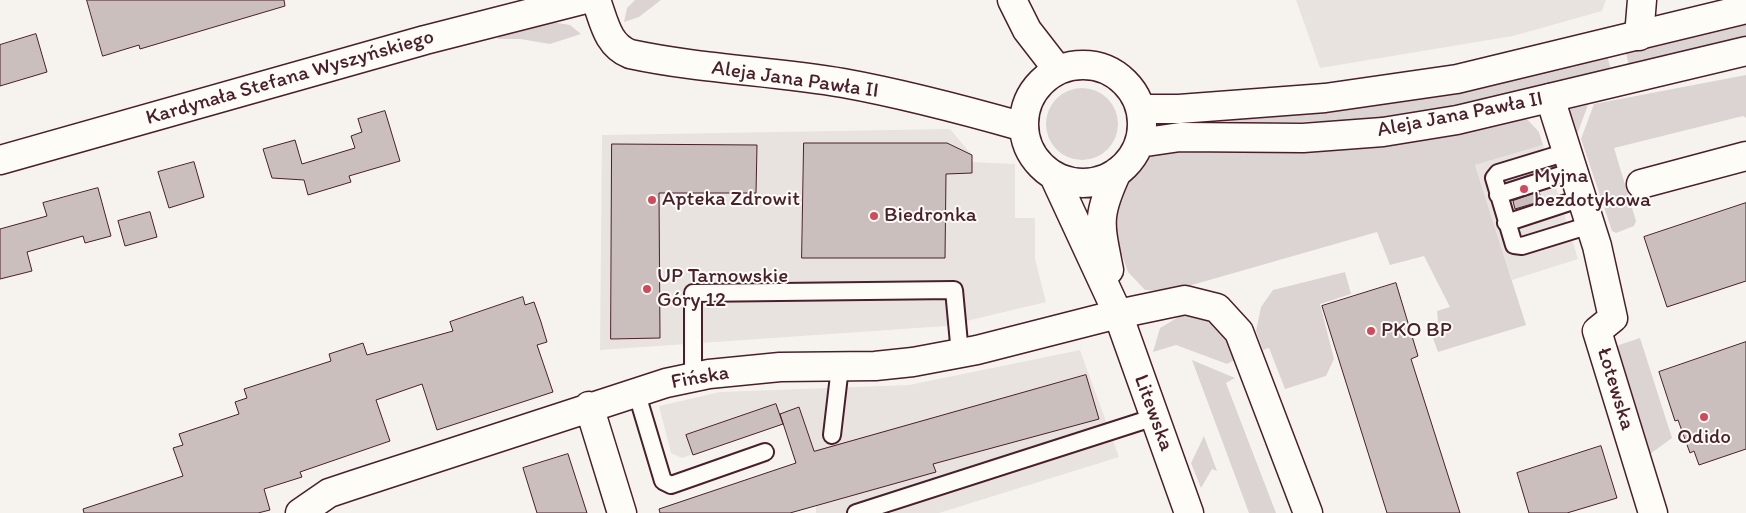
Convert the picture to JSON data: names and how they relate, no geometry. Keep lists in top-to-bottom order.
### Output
{
  "streets": {
    "street": [
      "Kardynała Stefana Wyszyńskiego",
      "Aleja Jana Pawła II",
      "Fińska",
      "Łotewska",
      "Litewska"
    ]
  },
  "crossings": [
    ["Aleja Jana Pawła II", "Łotewska"],
    ["Aleja Jana Pawła II", "Litewska"],
    ["Fińska", "Litewska"]
  ],
  "places": [
    "Myjna bezdotykowa",
    "Apteka Zdrowit",
    "Biedronka",
    "UP Tarnowskie Góry 12",
    "PKO BP",
    "Odido"
  ]
}
